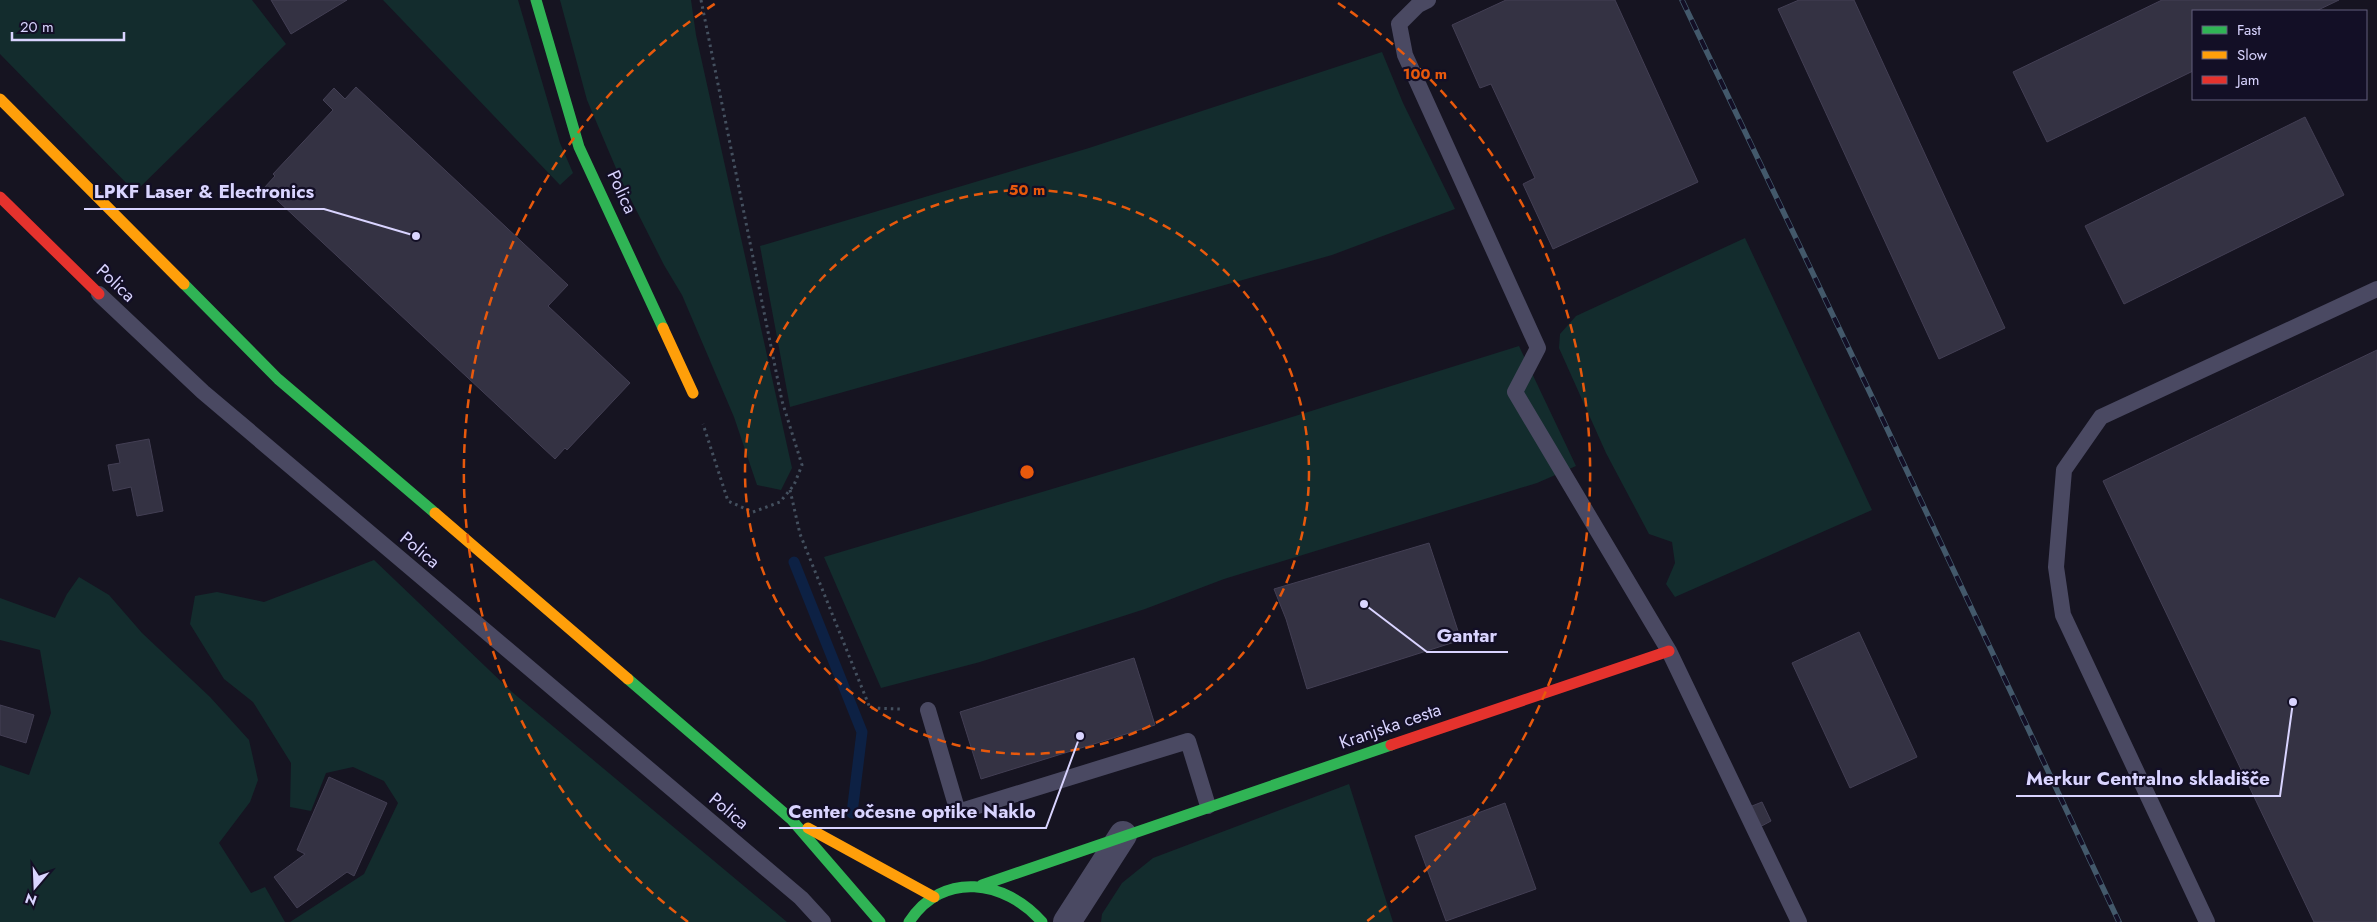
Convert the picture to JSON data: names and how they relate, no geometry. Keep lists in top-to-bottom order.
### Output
{
  "streets": {
    "main road": ["Polica", "Kranjska cesta"]
  },
  "places": [
    "LPKF Laser & Electronics",
    "Gantar",
    "Merkur Centralno skladišče",
    "Center očesne optike Naklo"
  ],
  "legend": ["Fast", "Slow", "Jam"],
  "scale_bar": "20 m",
  "north": "bottom",
  "rings": ["100 m", "50 m"]
}
